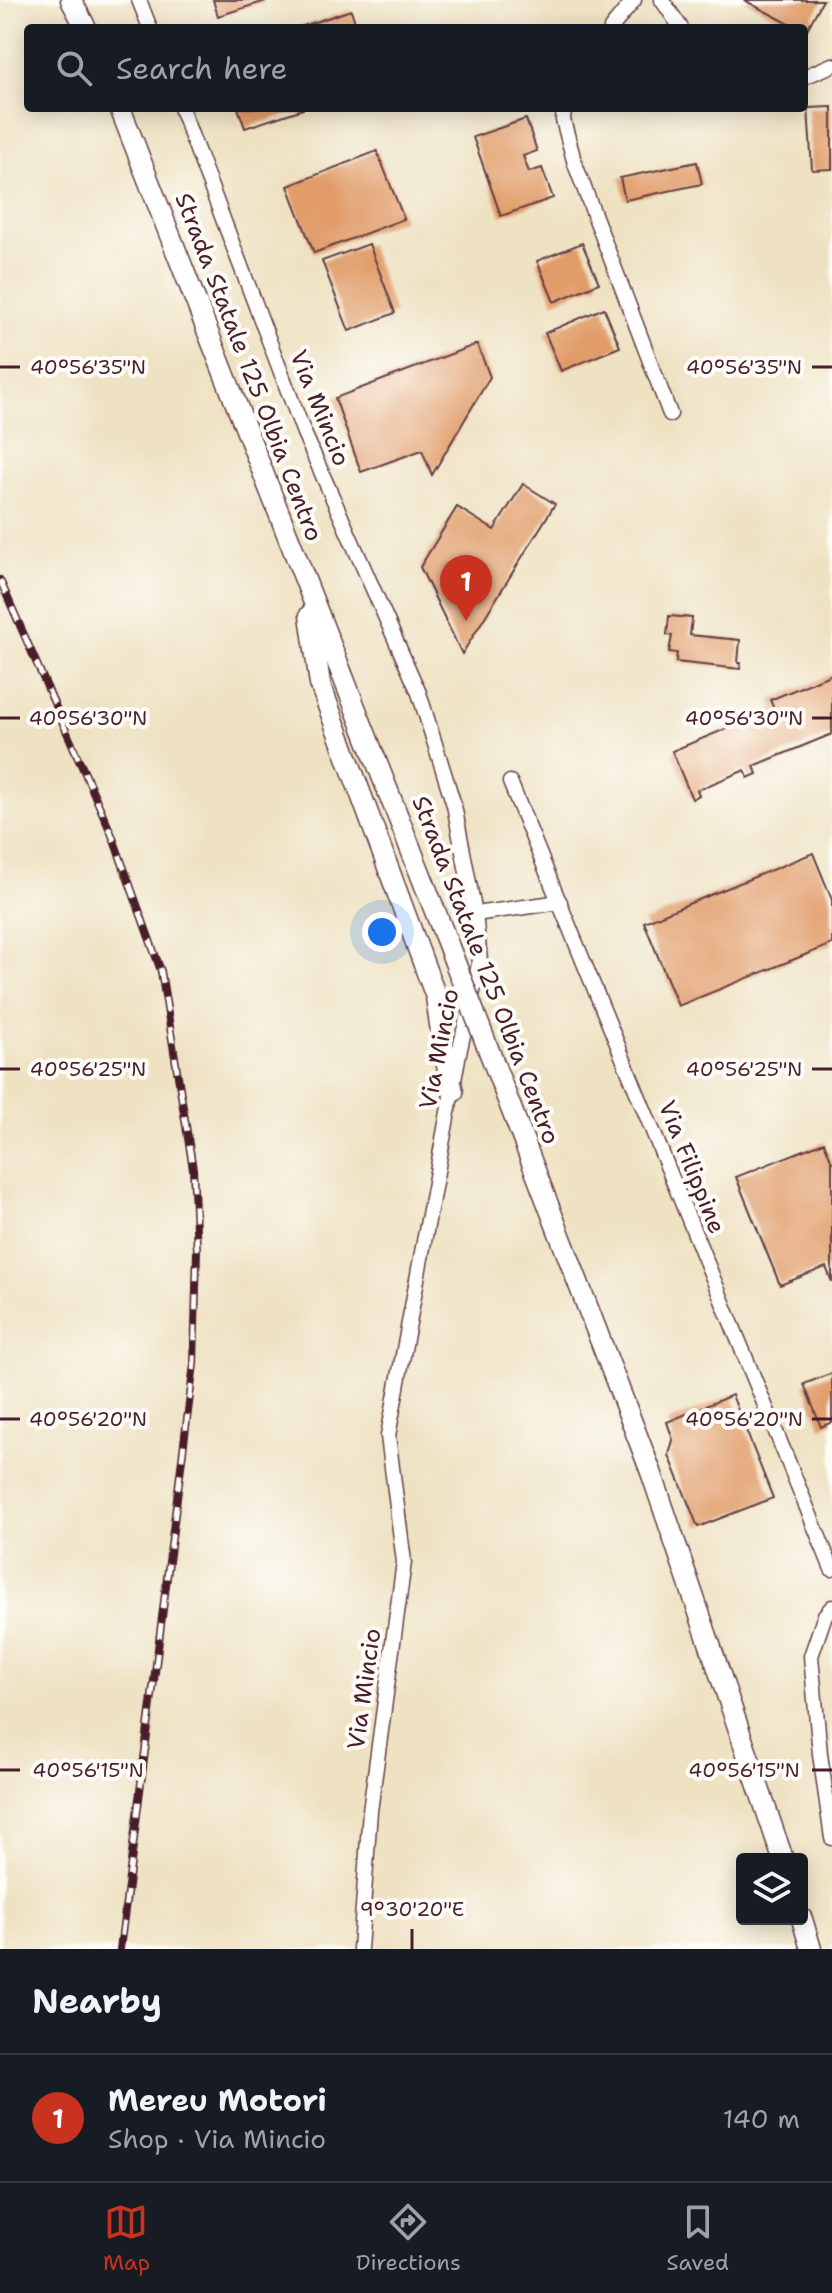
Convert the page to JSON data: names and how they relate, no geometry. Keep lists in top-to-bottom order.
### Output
{
  "streets": {
    "main road": ["Strada Statale 125 Olbia Centro"],
    "street": ["Via Mincio", "Via Filippine"]
  },
  "page": {
    "search": "Search here",
    "pins": "1",
    "heading": "Nearby",
    "list": [
      {
        "mark": "1",
        "name": "Mereu Motori",
        "note": "Shop · Via Mincio",
        "value": "140 m"
      }
    ],
    "nav": ["Map", "Directions", "Saved"]
  },
  "coordinates": [
    "40°56'35\"N",
    "40°56'30\"N",
    "40°56'25\"N",
    "40°56'20\"N",
    "40°56'15\"N",
    "9°30'20\"E"
  ]
}
